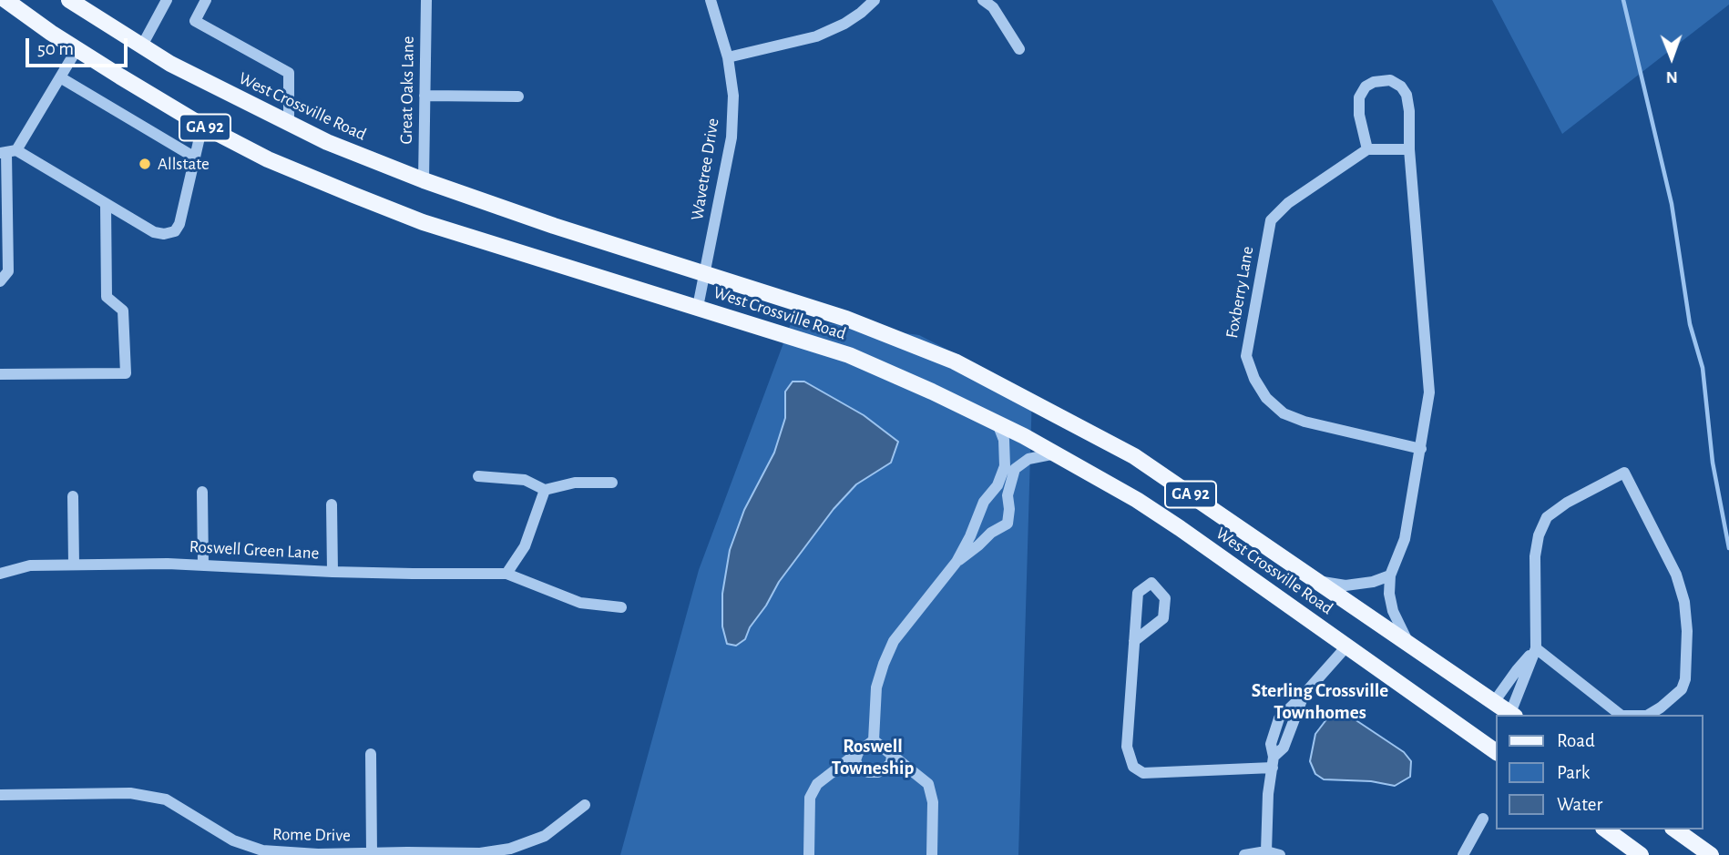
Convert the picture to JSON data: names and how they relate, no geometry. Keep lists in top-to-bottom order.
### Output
{
  "streets": {
    "main road": ["West Crossville Road", "GA 92"],
    "street": [
      "Great Oaks Lane",
      "Wavetree Drive",
      "Foxberry Lane",
      "Roswell Green Lane",
      "Rome Drive"
    ]
  },
  "crossings": [
    ["Great Oaks Lane", "West Crossville Road"],
    ["West Crossville Road", "Wavetree Drive"]
  ],
  "districts": ["Sterling Crossville Townhomes", "Roswell Towneship"],
  "places": ["Allstate"],
  "legend": ["Road", "Park", "Water"],
  "scale_bar": "50 m",
  "north": "bottom"
}
